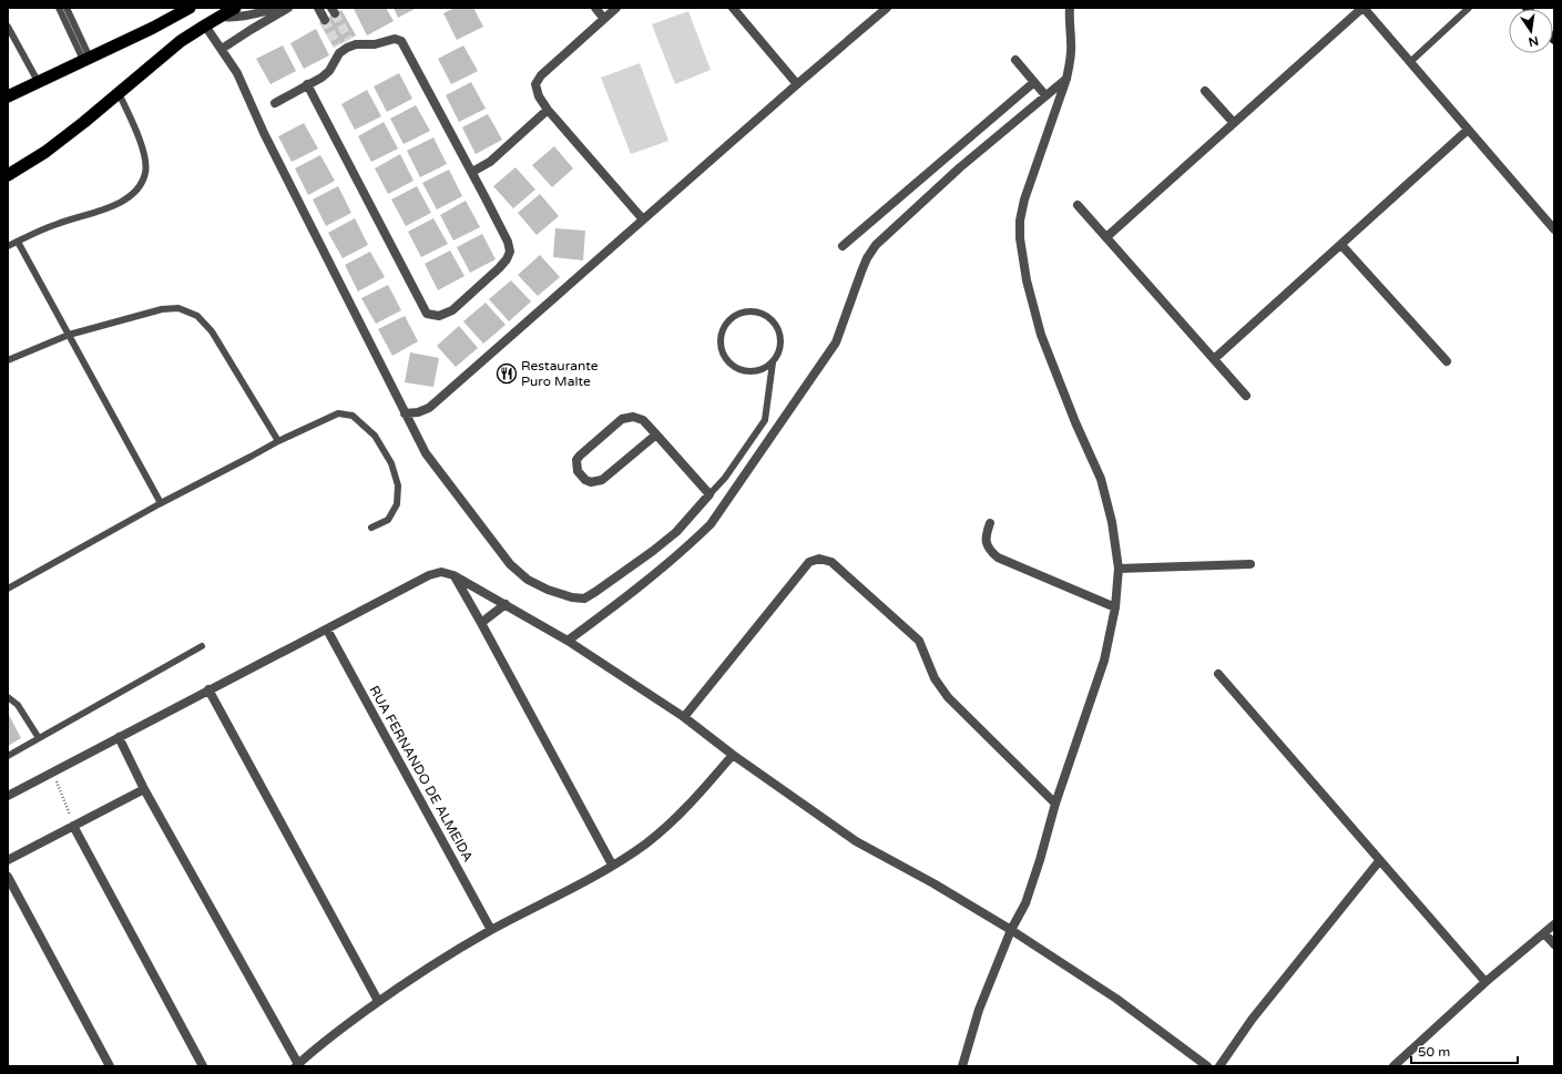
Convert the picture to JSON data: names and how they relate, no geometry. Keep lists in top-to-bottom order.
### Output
{
  "streets": {
    "street": ["RUA FERNANDO DE ALMEIDA"]
  },
  "places": {
    "restaurant": ["Restaurante Puro Malte"]
  },
  "scale_bar": "50 m",
  "north": "bottom"
}
